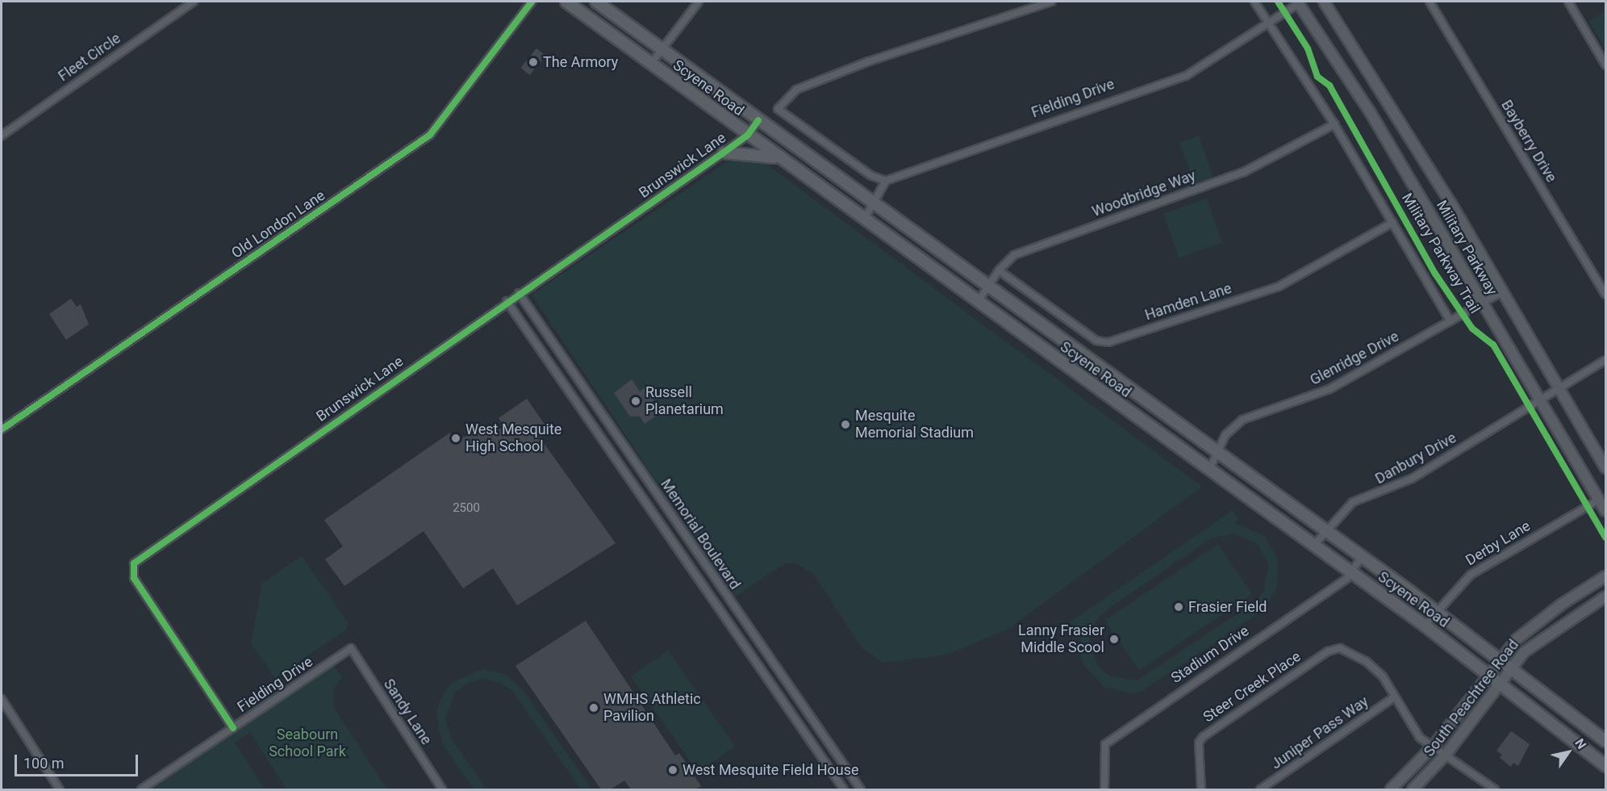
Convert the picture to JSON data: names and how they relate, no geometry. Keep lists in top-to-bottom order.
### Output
{
  "streets": {
    "main road": ["Scyene Road", "Military Parkway", "South Peachtree Road"],
    "street": [
      "Fleet Circle",
      "Fielding Drive",
      "Bayberry Drive",
      "Brunswick Lane",
      "Woodbridge Way",
      "Old London Lane",
      "Hamden Lane",
      "Glenridge Drive",
      "Danbury Drive",
      "Memorial Boulevard",
      "Derby Lane",
      "Stadium Drive",
      "Steer Creek Place",
      "Sandy Lane",
      "Juniper Pass Way"
    ],
    "cycle path": ["Military Parkway Trail"]
  },
  "crossings": [
    ["Scyene Road", "Brunswick Lane"],
    ["Scyene Road", "Woodbridge Way"],
    ["Scyene Road", "Glenridge Drive"],
    ["Scyene Road", "Danbury Drive"],
    ["Scyene Road", "Derby Lane"],
    ["Scyene Road", "Stadium Drive"],
    ["Scyene Road", "South Peachtree Road"],
    ["Fielding Drive", "Brunswick Lane"],
    ["Fielding Drive", "Military Parkway"],
    ["Fielding Drive", "Sandy Lane"],
    ["Brunswick Lane", "Memorial Boulevard"],
    ["Woodbridge Way", "Hamden Lane"],
    ["Military Parkway", "Glenridge Drive"],
    ["Military Parkway", "Danbury Drive"],
    ["Military Parkway", "Derby Lane"],
    ["Steer Creek Place", "Juniper Pass Way"]
  ],
  "parks": ["Seabourn School Park"],
  "places": [
    "The Armory",
    "Russell Planetarium",
    "Mesquite Memorial Stadium",
    "West Mesquite High School",
    "Frasier Field",
    "Lanny Frasier Middle Scool",
    "WMHS Athletic Pavilion",
    "West Mesquite Field House"
  ],
  "house_numbers": ["2500"],
  "scale_bar": "100 m",
  "north": "top right"
}
